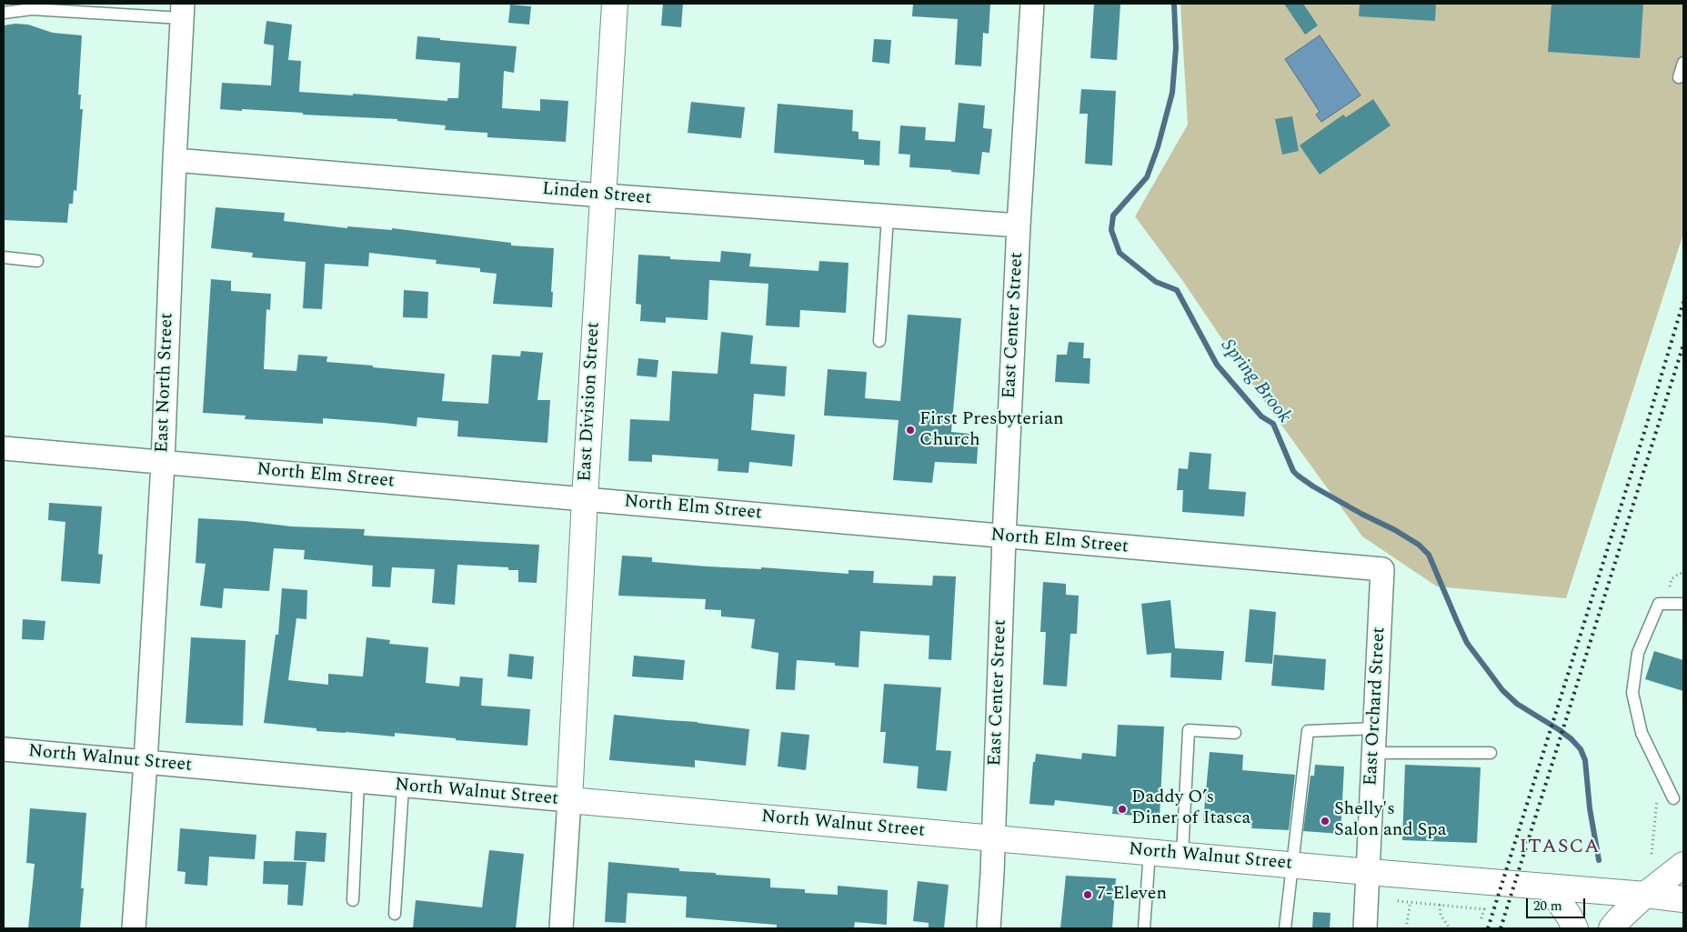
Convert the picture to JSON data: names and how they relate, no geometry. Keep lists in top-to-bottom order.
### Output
{
  "streets": {
    "street": [
      "Linden Street",
      "East Center Street",
      "East North Street",
      "East Division Street",
      "North Elm Street",
      "East Orchard Street",
      "North Walnut Street"
    ]
  },
  "crossings": [
    ["Linden Street", "East Center Street"],
    ["Linden Street", "East North Street"],
    ["Linden Street", "East Division Street"],
    ["East Center Street", "North Elm Street"],
    ["East Center Street", "North Walnut Street"],
    ["East North Street", "North Elm Street"],
    ["East North Street", "North Walnut Street"],
    ["East Division Street", "North Elm Street"],
    ["East Division Street", "North Walnut Street"],
    ["North Elm Street", "East Orchard Street"],
    ["East Orchard Street", "North Walnut Street"]
  ],
  "districts": ["ITASCA"],
  "water": ["Spring Brook"],
  "places": [
    "First Presbyterian Church",
    "Daddy O’s Diner of Itasca",
    "Shelly's Salon and Spa",
    "7-Eleven"
  ],
  "scale_bar": "20 m"
}
